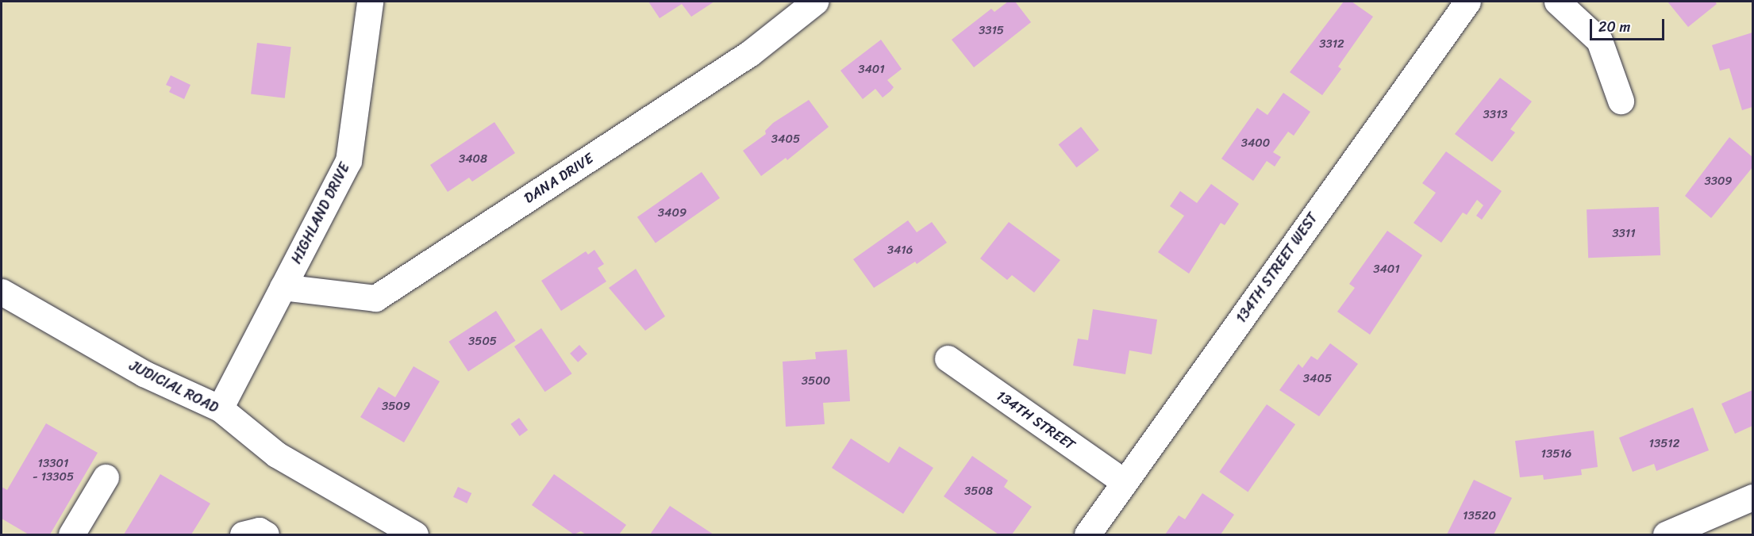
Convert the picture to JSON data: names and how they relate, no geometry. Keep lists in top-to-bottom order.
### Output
{
  "streets": {
    "street": [
      "DANA DRIVE",
      "HIGHLAND DRIVE",
      "134TH STREET WEST",
      "JUDICIAL ROAD",
      "134TH STREET"
    ]
  },
  "crossings": [
    ["DANA DRIVE", "HIGHLAND DRIVE"],
    ["HIGHLAND DRIVE", "JUDICIAL ROAD"],
    ["134TH STREET WEST", "134TH STREET"]
  ],
  "house_numbers": [
    "3315",
    "3312",
    "3401",
    "3313",
    "3405",
    "3400",
    "3408",
    "3309",
    "3409",
    "3311",
    "3416",
    "3401",
    "3505",
    "3405",
    "3500",
    "3509",
    "13512",
    "13516",
    "13301 - 13305",
    "3508",
    "13520"
  ],
  "scale_bar": "20 m"
}
